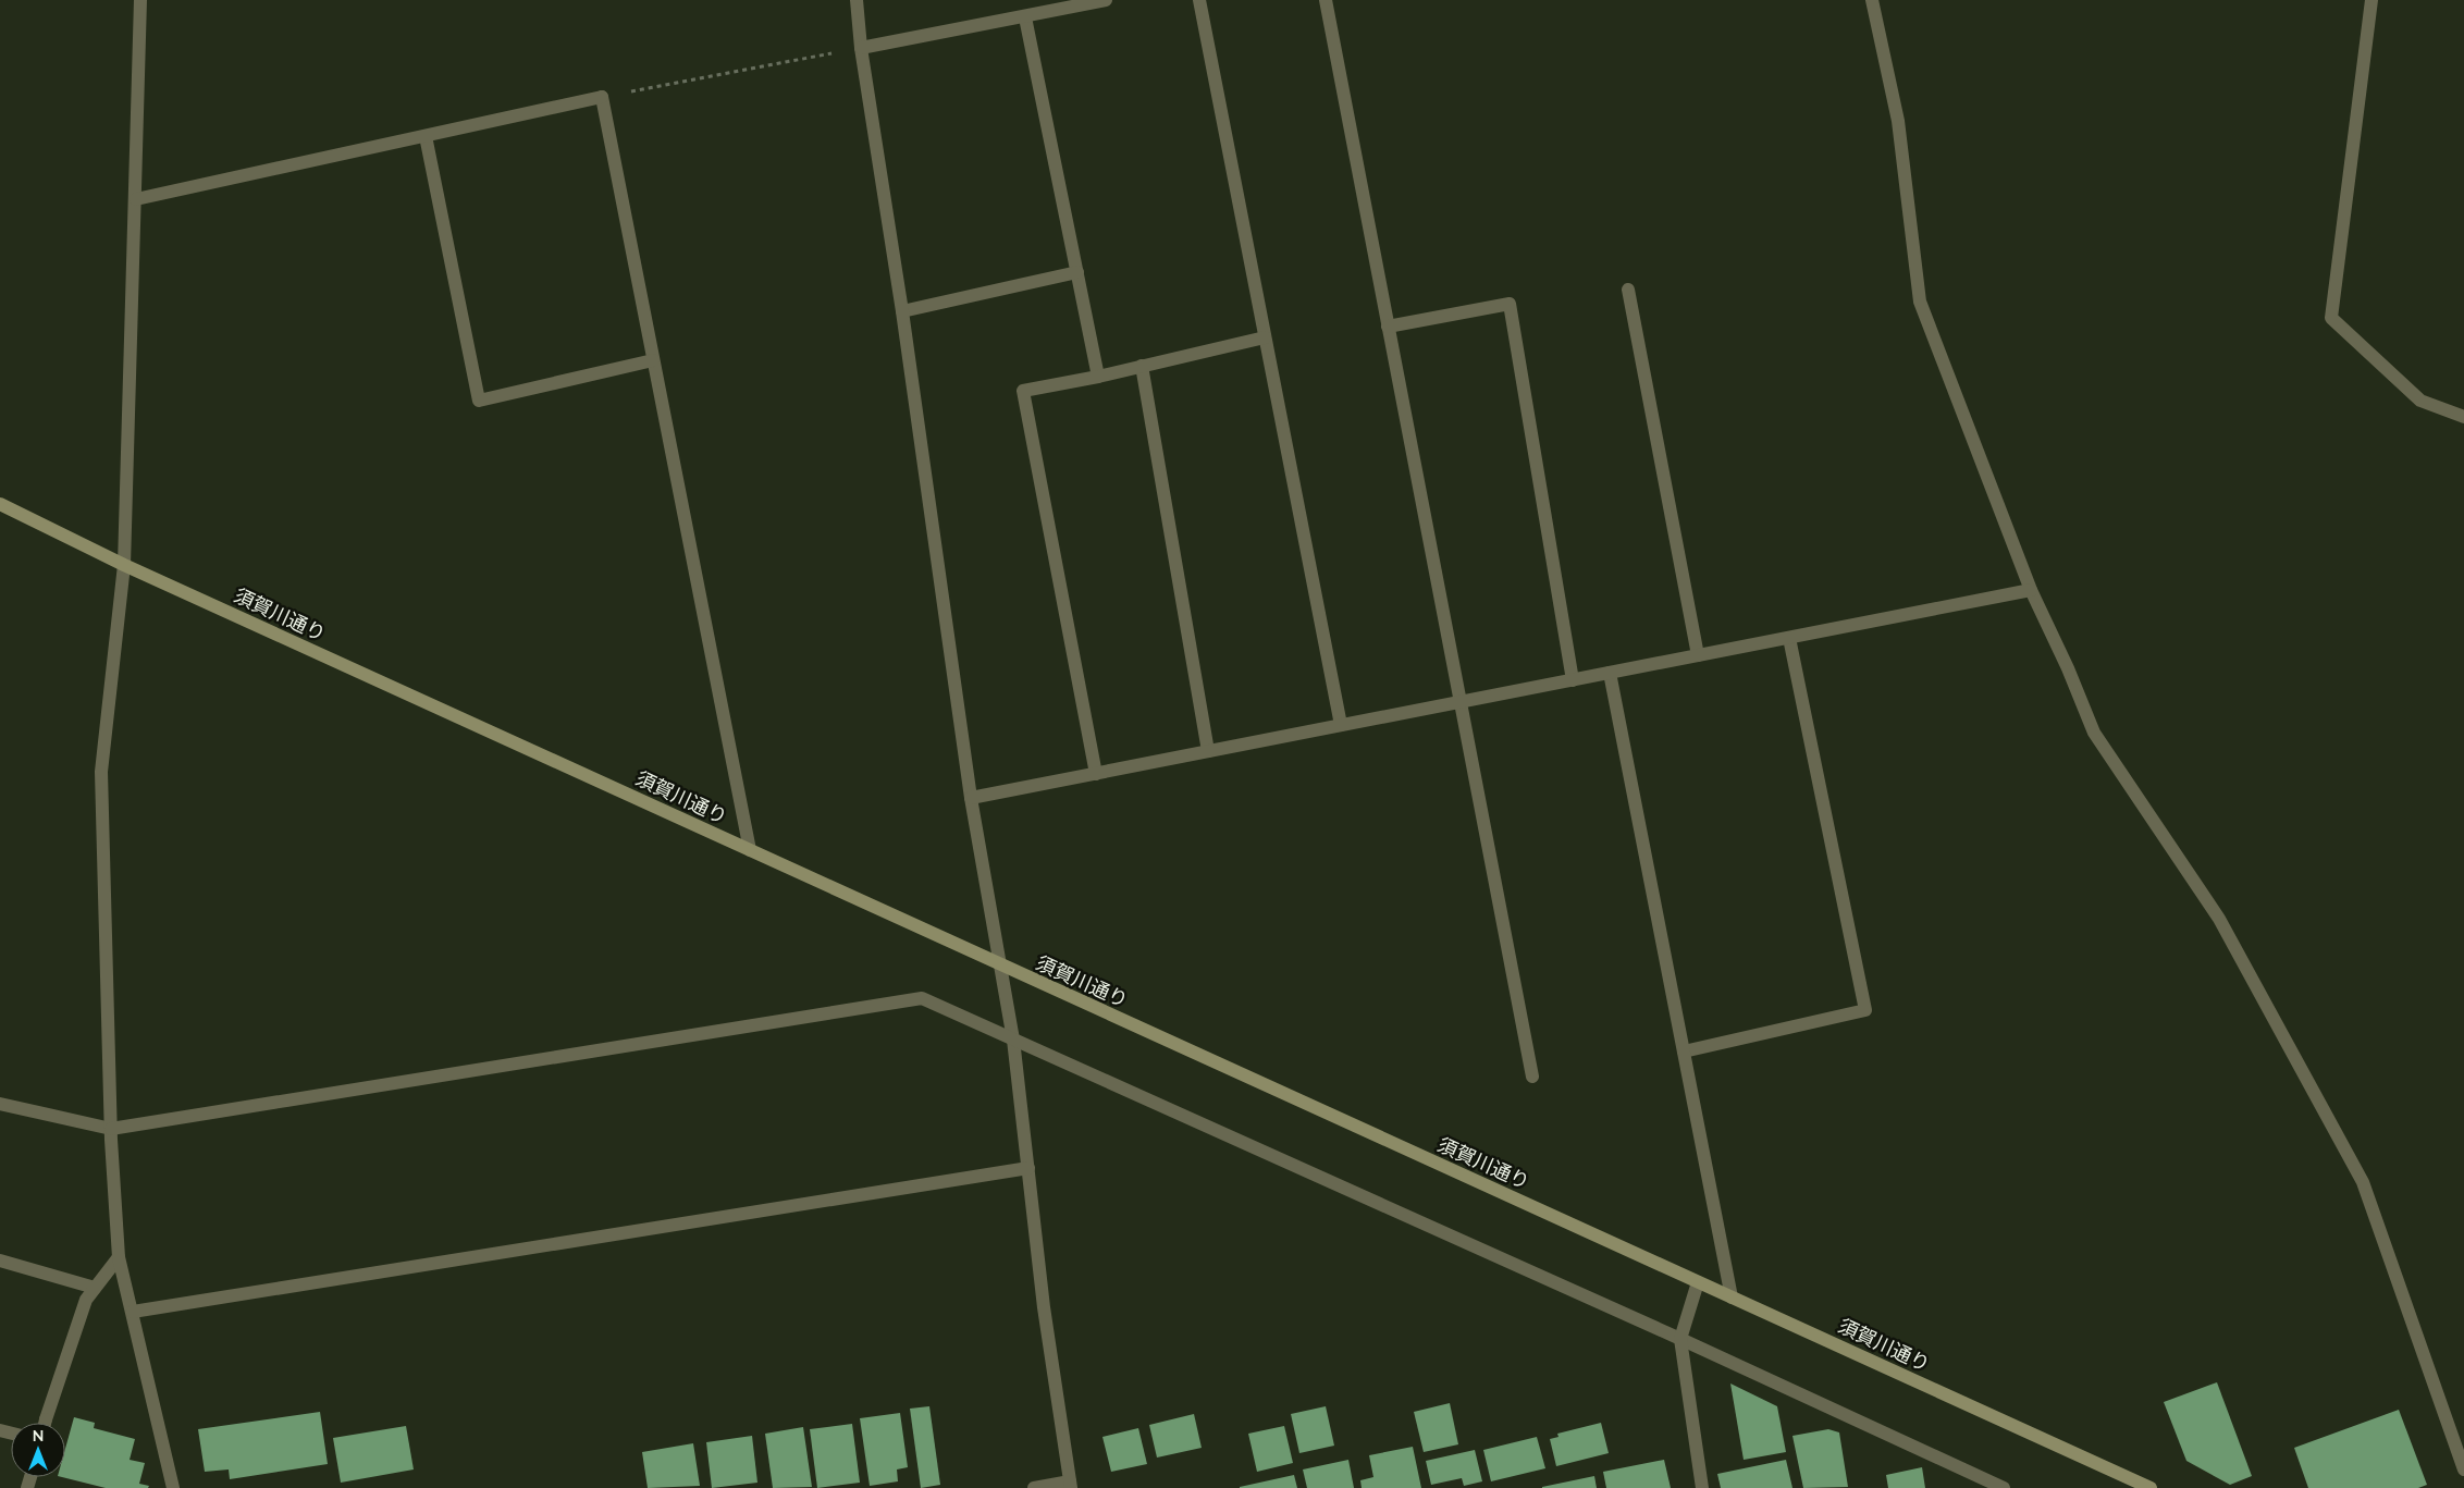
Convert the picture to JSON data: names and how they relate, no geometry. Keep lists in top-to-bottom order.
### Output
{
  "streets": {
    "street": ["須賀川通り"]
  },
  "north": "top"
}
